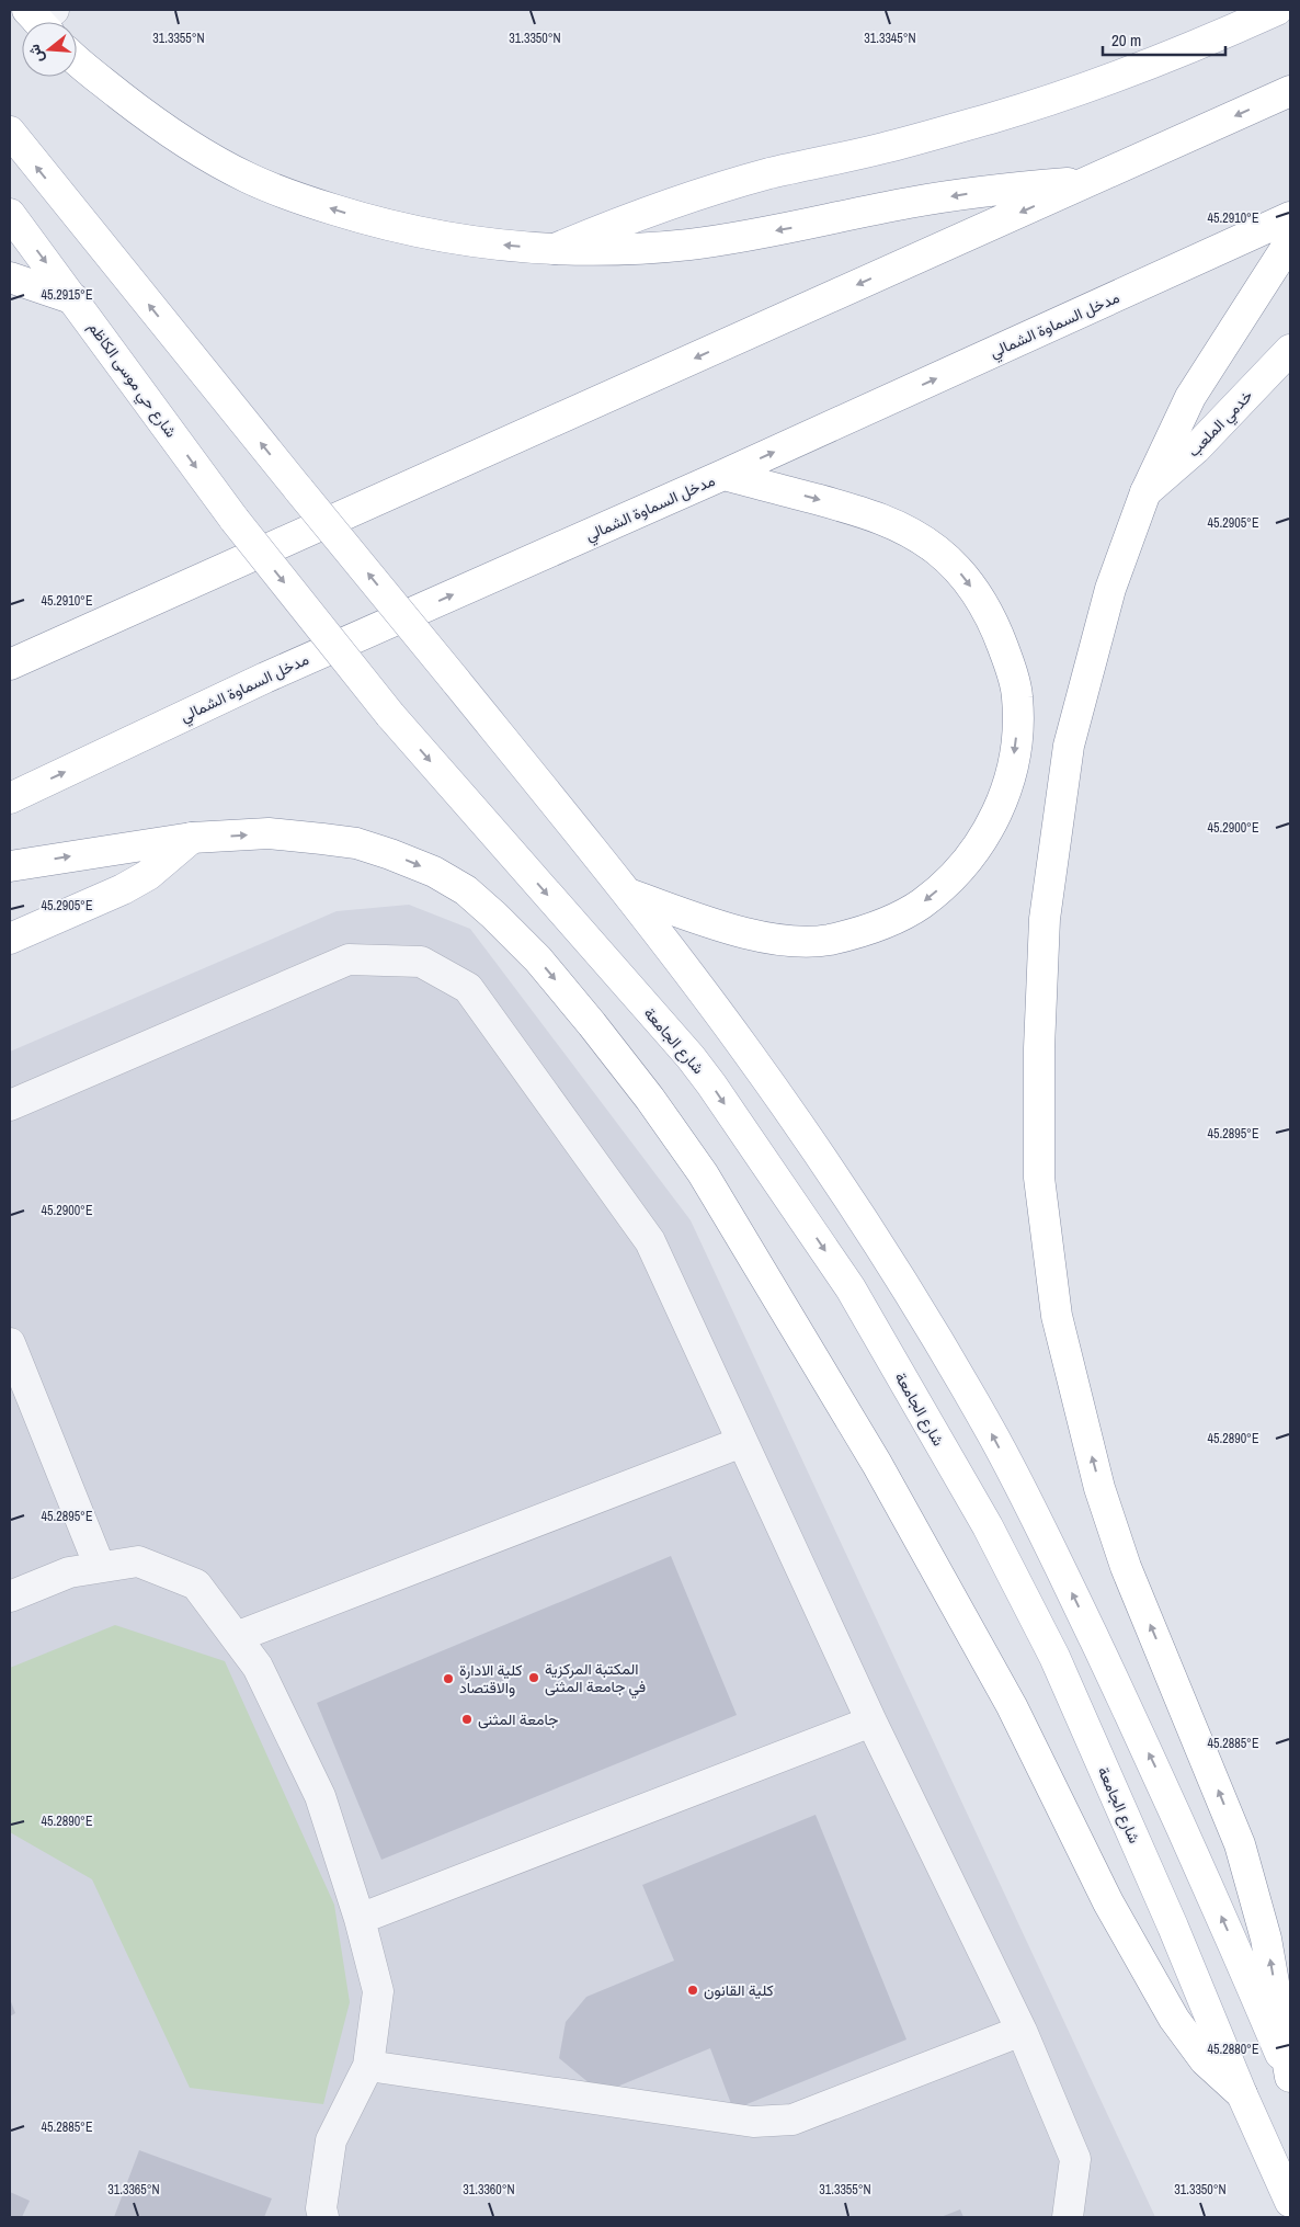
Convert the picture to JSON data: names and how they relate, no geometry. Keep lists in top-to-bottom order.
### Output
{
  "streets": {
    "main road": [
      "مدخل السماوة الشمالي",
      "شارع حي موسى الكاظم",
      "خدمي الملعب",
      "شارع الجامعة"
    ]
  },
  "crossings": [
    ["شارع حي موسى الكاظم", "شارع الجامعة"]
  ],
  "places": [
    "المكتبة المركزية في جامعة المثنى",
    "كلية الادارة والاقتصاد",
    "جامعة المثنى",
    "كلية القانون"
  ],
  "scale_bar": "20 m",
  "north": "left",
  "coordinates": [
    "31.3355°N",
    "31.3350°N",
    "31.3345°N",
    "45.2910°E",
    "45.2915°E",
    "45.2905°E",
    "45.2900°E",
    "45.2895°E",
    "45.2890°E",
    "45.2885°E",
    "45.2880°E",
    "31.3365°N",
    "31.3360°N"
  ]
}
